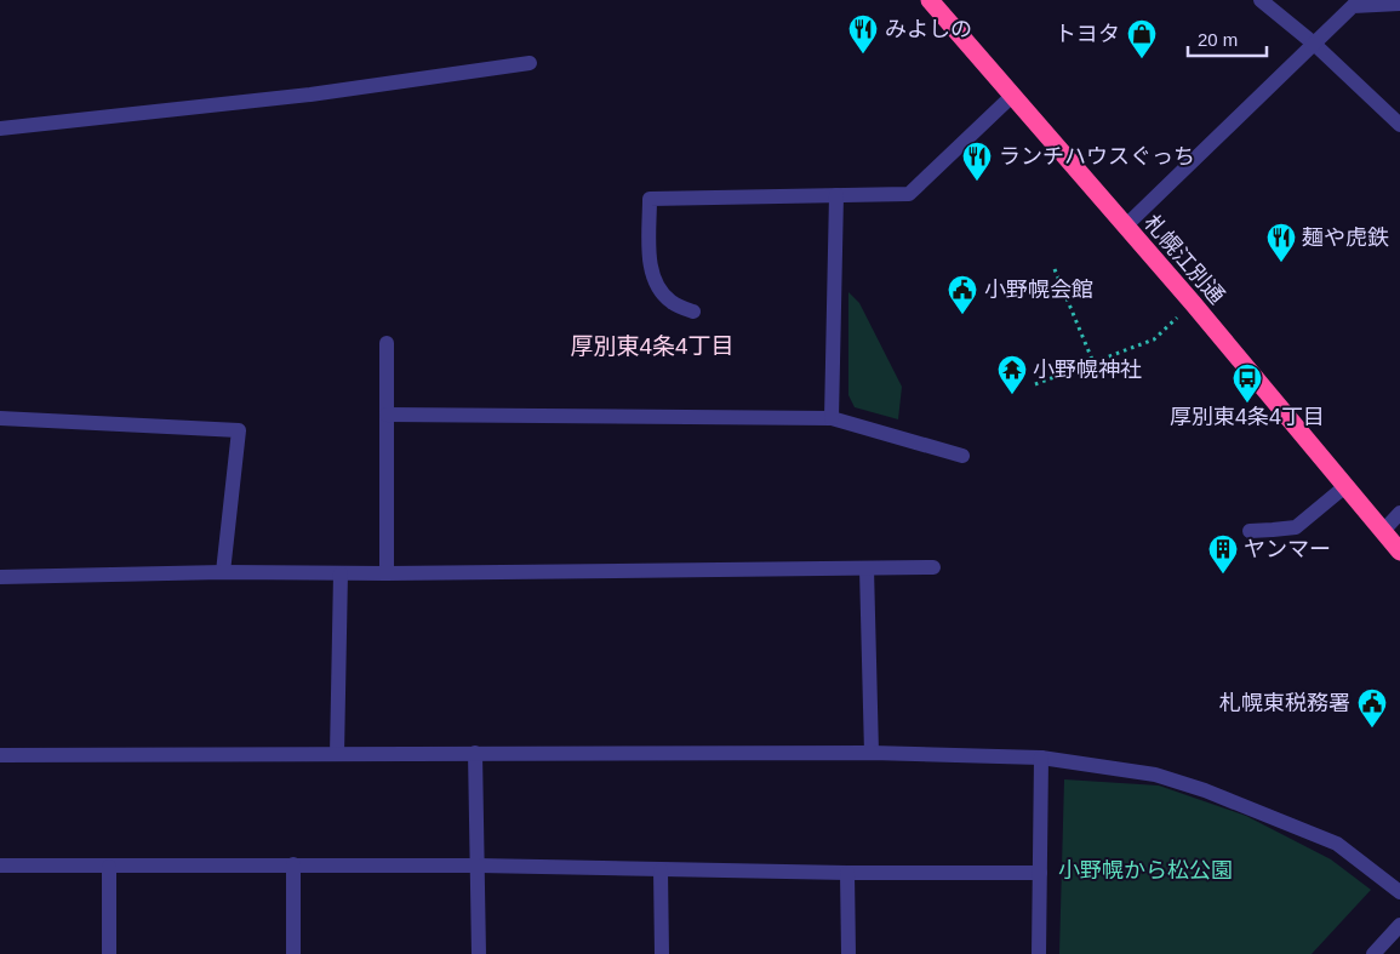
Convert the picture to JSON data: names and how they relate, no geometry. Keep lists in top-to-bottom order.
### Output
{
  "streets": {
    "highway": ["札幌江別通"]
  },
  "districts": ["厚別東4条4丁目"],
  "parks": ["小野幌から松公園"],
  "places": {
    "restaurant": ["みよしの", "ランチハウスぐっち", "麺や虎鉄"],
    "shop": ["トヨタ"],
    "public building": ["小野幌会館", "札幌東税務署"],
    "temple": ["小野幌神社"],
    "bus stop": ["厚別東4条4丁目"],
    "building": ["ヤンマー"]
  },
  "scale_bar": "20 m"
}
